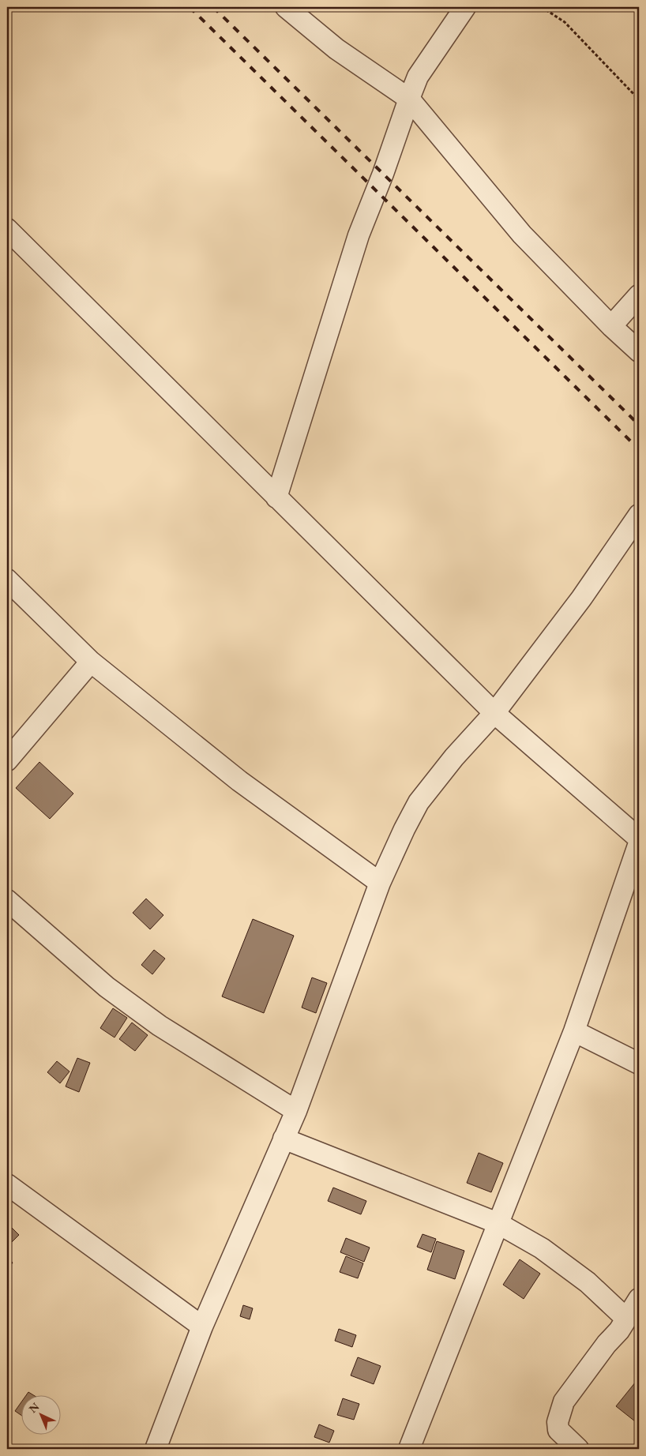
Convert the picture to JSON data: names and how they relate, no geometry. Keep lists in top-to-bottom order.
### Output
{
  "north": "top left"
}
